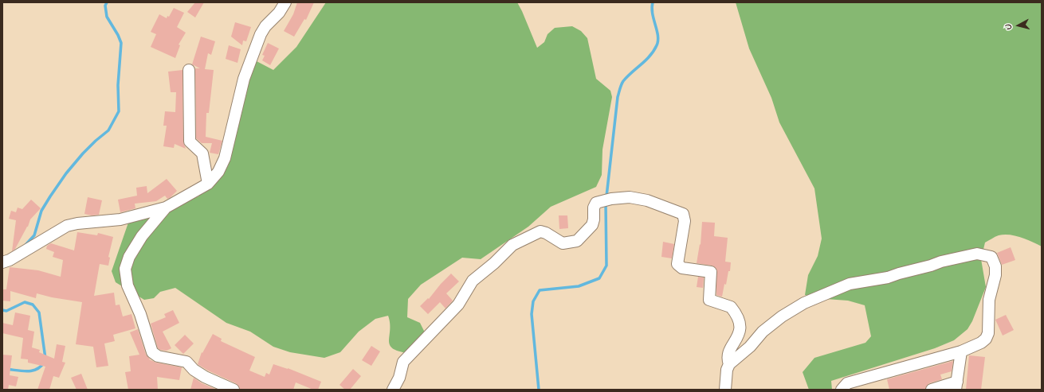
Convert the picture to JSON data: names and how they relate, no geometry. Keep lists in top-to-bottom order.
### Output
{
  "north": "left"
}
